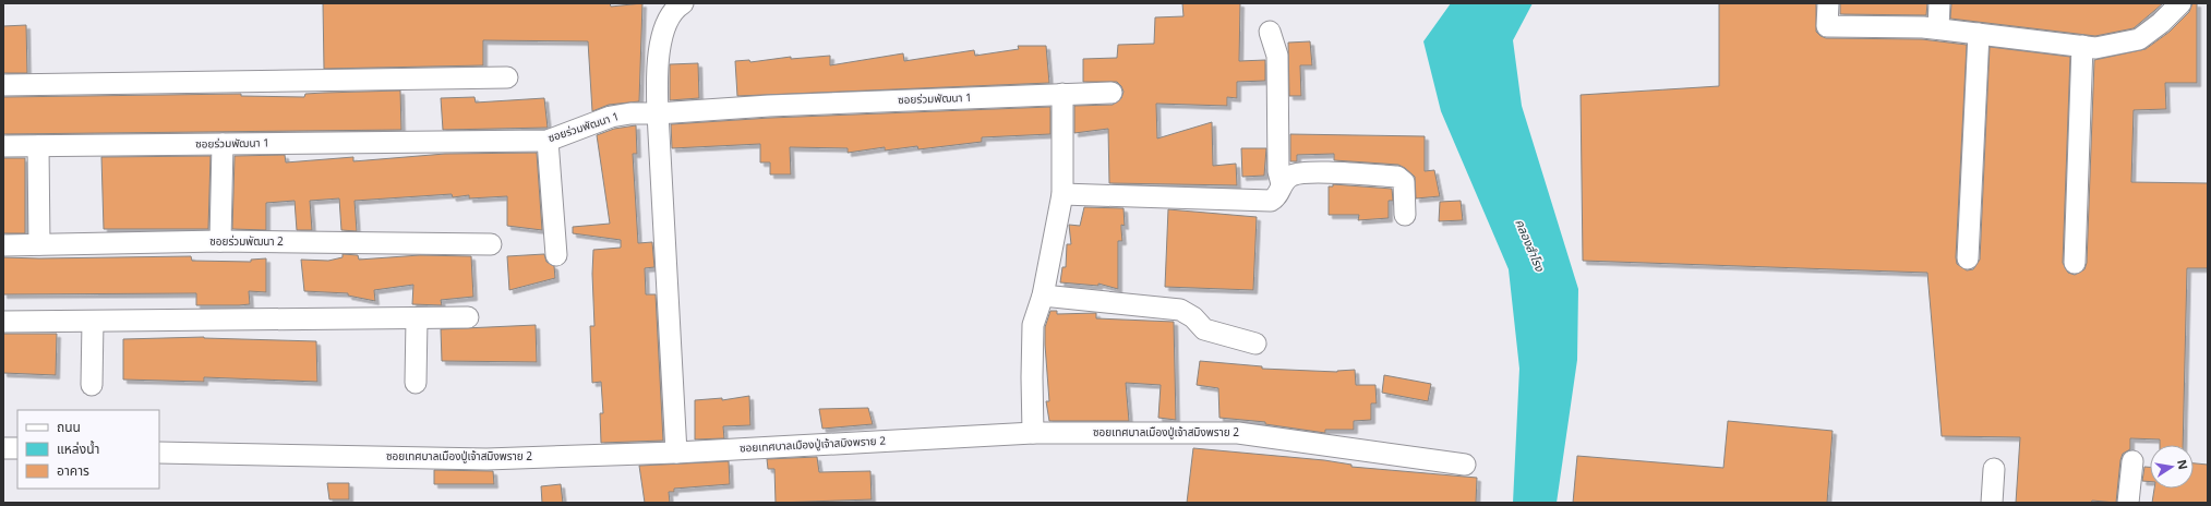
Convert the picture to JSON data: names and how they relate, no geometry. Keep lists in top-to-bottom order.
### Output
{
  "streets": {
    "street": ["ซอยร่วมพัฒนา 1", "ซอยร่วมพัฒนา 2", "ซอยเทศบาลเมืองปู่เจ้าสมิงพราย 2"]
  },
  "water": ["คลองสำโรง"],
  "legend": ["ถนน", "แหล่งน้ำ", "อาคาร"],
  "north": "right"
}
